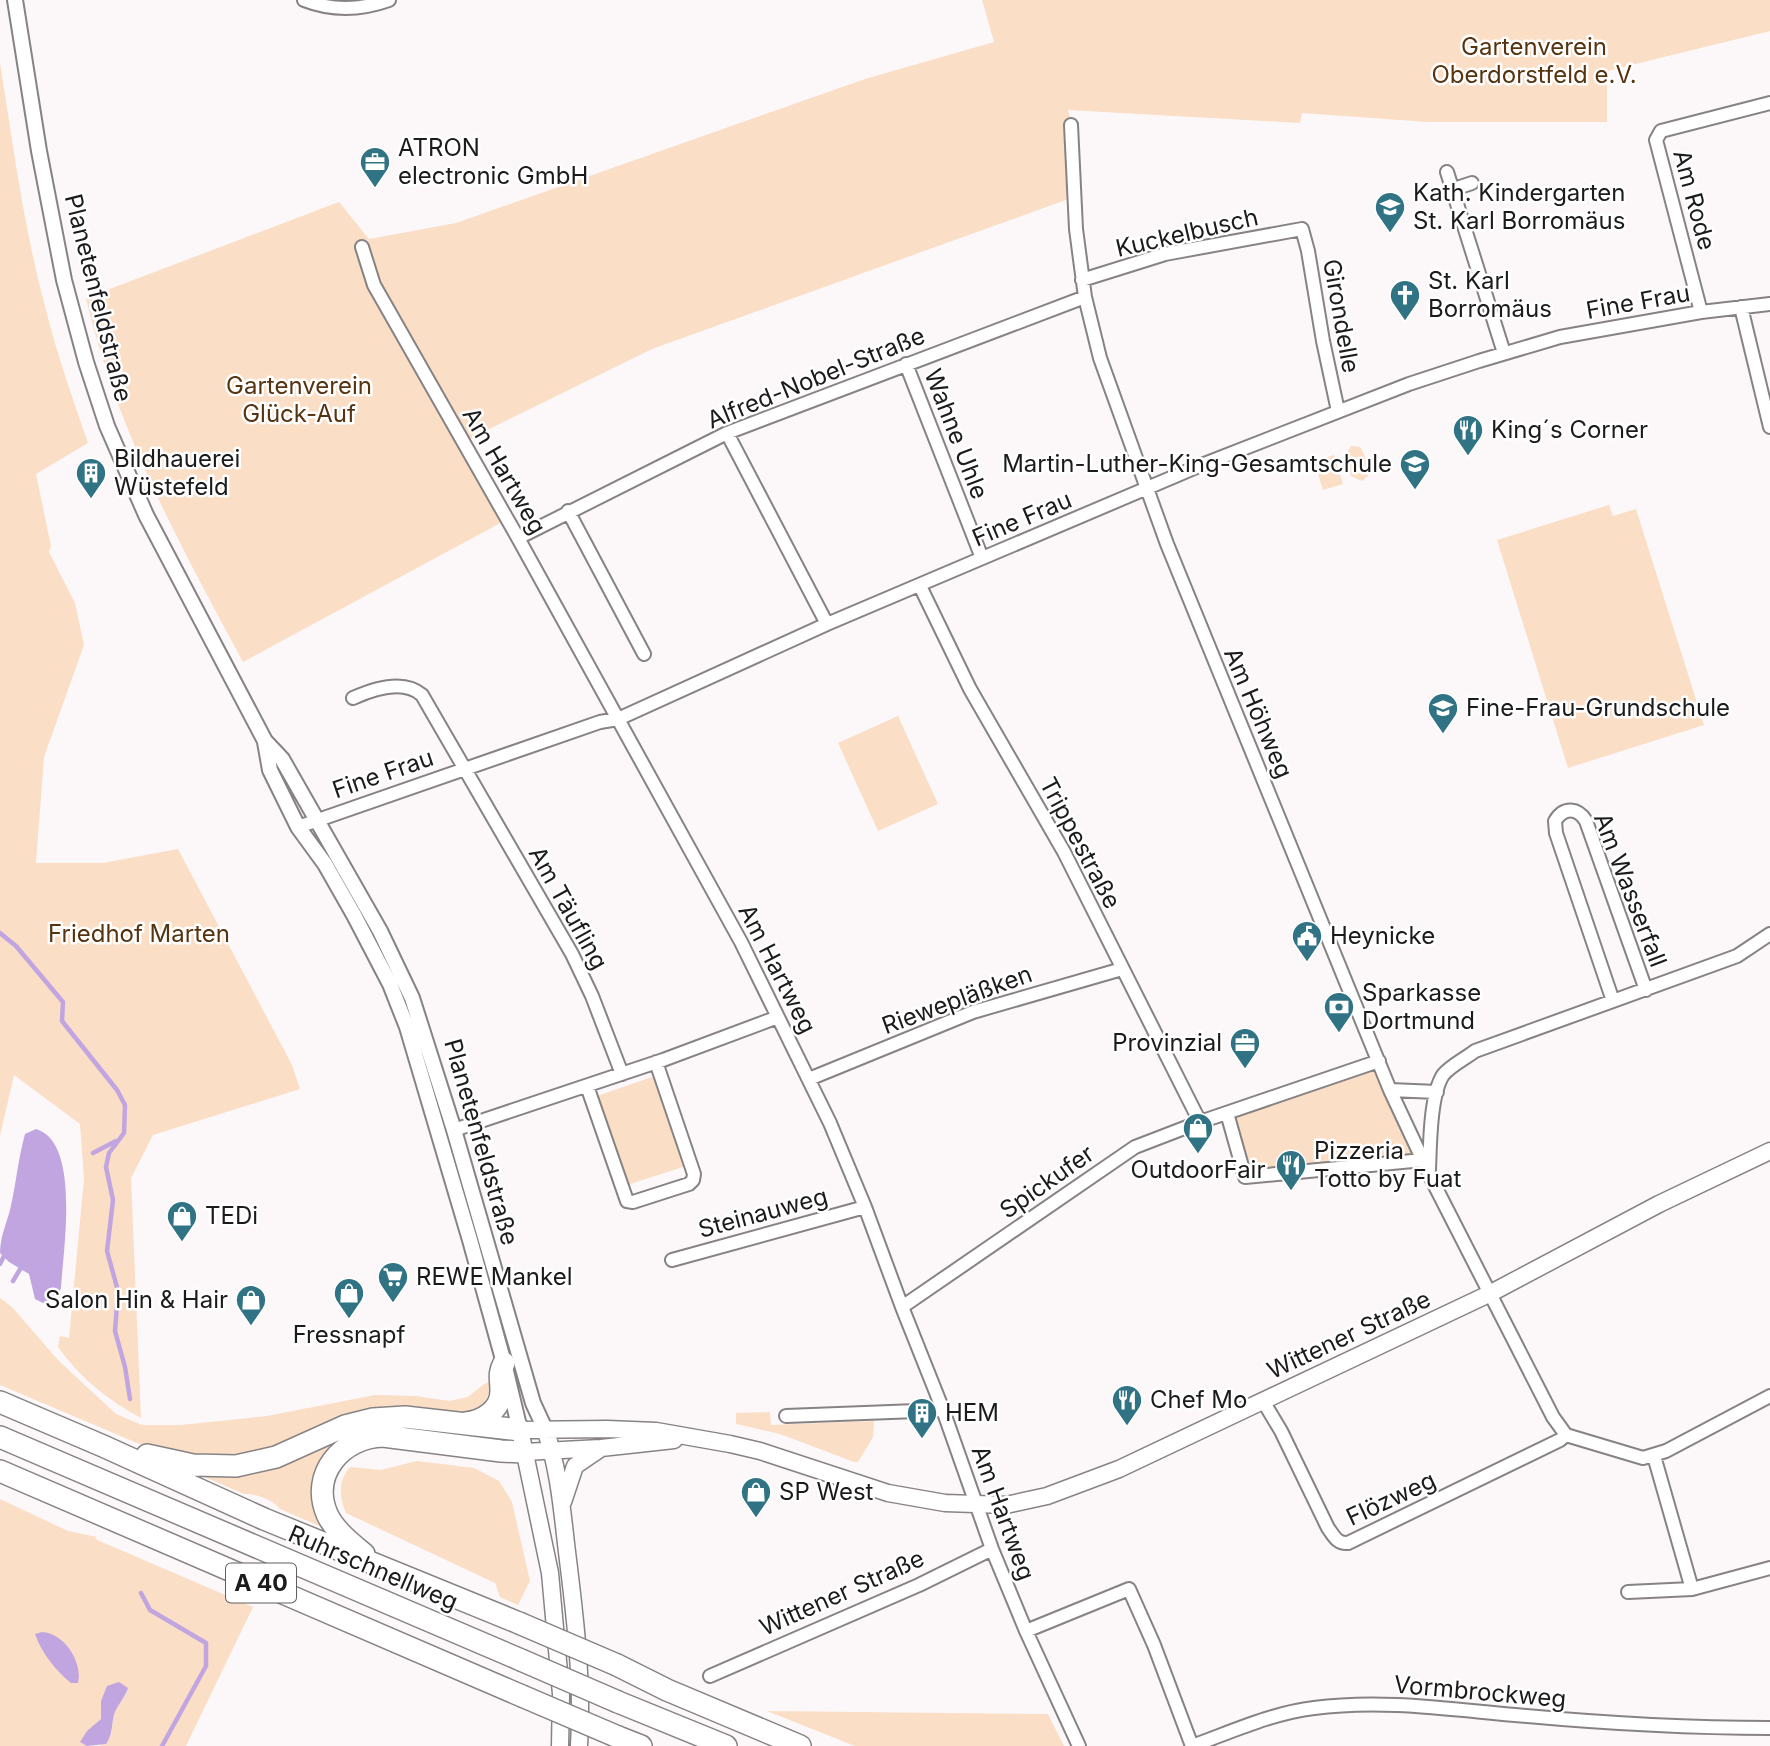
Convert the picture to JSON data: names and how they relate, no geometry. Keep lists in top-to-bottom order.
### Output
{
  "streets": {
    "highway": ["Ruhrschnellweg", "A 40"],
    "main road": ["Planetenfeldstraße", "Wittener Straße"],
    "street": [
      "Am Rode",
      "Kuckelbusch",
      "Fine Frau",
      "Girondelle",
      "Alfred-Nobel-Straße",
      "Wahne Uhle",
      "Am Hartweg",
      "Am Höhweg",
      "Trippestraße",
      "Am Wasserfall",
      "Am Täufling",
      "Riewepläßken",
      "Spickufer",
      "Steinauweg",
      "Flözweg",
      "Vormbrockweg"
    ]
  },
  "crossings": [
    ["Am Rode", "Fine Frau"],
    ["Kuckelbusch", "Girondelle"],
    ["Kuckelbusch", "Am Höhweg"],
    ["Planetenfeldstraße", "Fine Frau"],
    ["Planetenfeldstraße", "Wittener Straße"],
    ["Fine Frau", "Girondelle"],
    ["Fine Frau", "Wahne Uhle"],
    ["Fine Frau", "Am Hartweg"],
    ["Fine Frau", "Am Höhweg"],
    ["Fine Frau", "Trippestraße"],
    ["Fine Frau", "Am Täufling"],
    ["Alfred-Nobel-Straße", "Wahne Uhle"],
    ["Alfred-Nobel-Straße", "Am Hartweg"],
    ["Alfred-Nobel-Straße", "Am Höhweg"],
    ["Am Hartweg", "Riewepläßken"],
    ["Am Hartweg", "Spickufer"],
    ["Am Hartweg", "Steinauweg"],
    ["Am Hartweg", "Wittener Straße"],
    ["Am Höhweg", "Spickufer"],
    ["Am Höhweg", "Wittener Straße"],
    ["Am Höhweg", "Flözweg"],
    ["Trippestraße", "Riewepläßken"],
    ["Trippestraße", "Spickufer"],
    ["Wittener Straße", "Flözweg"]
  ],
  "parks": ["Gartenverein Oberdorstfeld e.V.", "Gartenverein Glück-Auf", "Friedhof Marten"],
  "places": {
    "office": ["ATRON electronic GmbH", "Provinzial"],
    "school or university": ["Kath. Kindergarten St. Karl Borromäus", "Martin-Luther-King-Gesamtschule", "Fine-Frau-Grundschule"],
    "church": ["St. Karl Borromäus"],
    "restaurant": ["King´s Corner", "Pizzeria Totto by Fuat", "Chef Mo"],
    "building": ["Bildhauerei Wüstefeld", "HEM"],
    "public building": ["Heynicke"],
    "bank": ["Sparkasse Dortmund"],
    "shop": [
      "OutdoorFair",
      "TEDi",
      "Fressnapf",
      "Salon Hin & Hair",
      "SP West"
    ],
    "supermarket": ["REWE Mankel"]
  }
}
